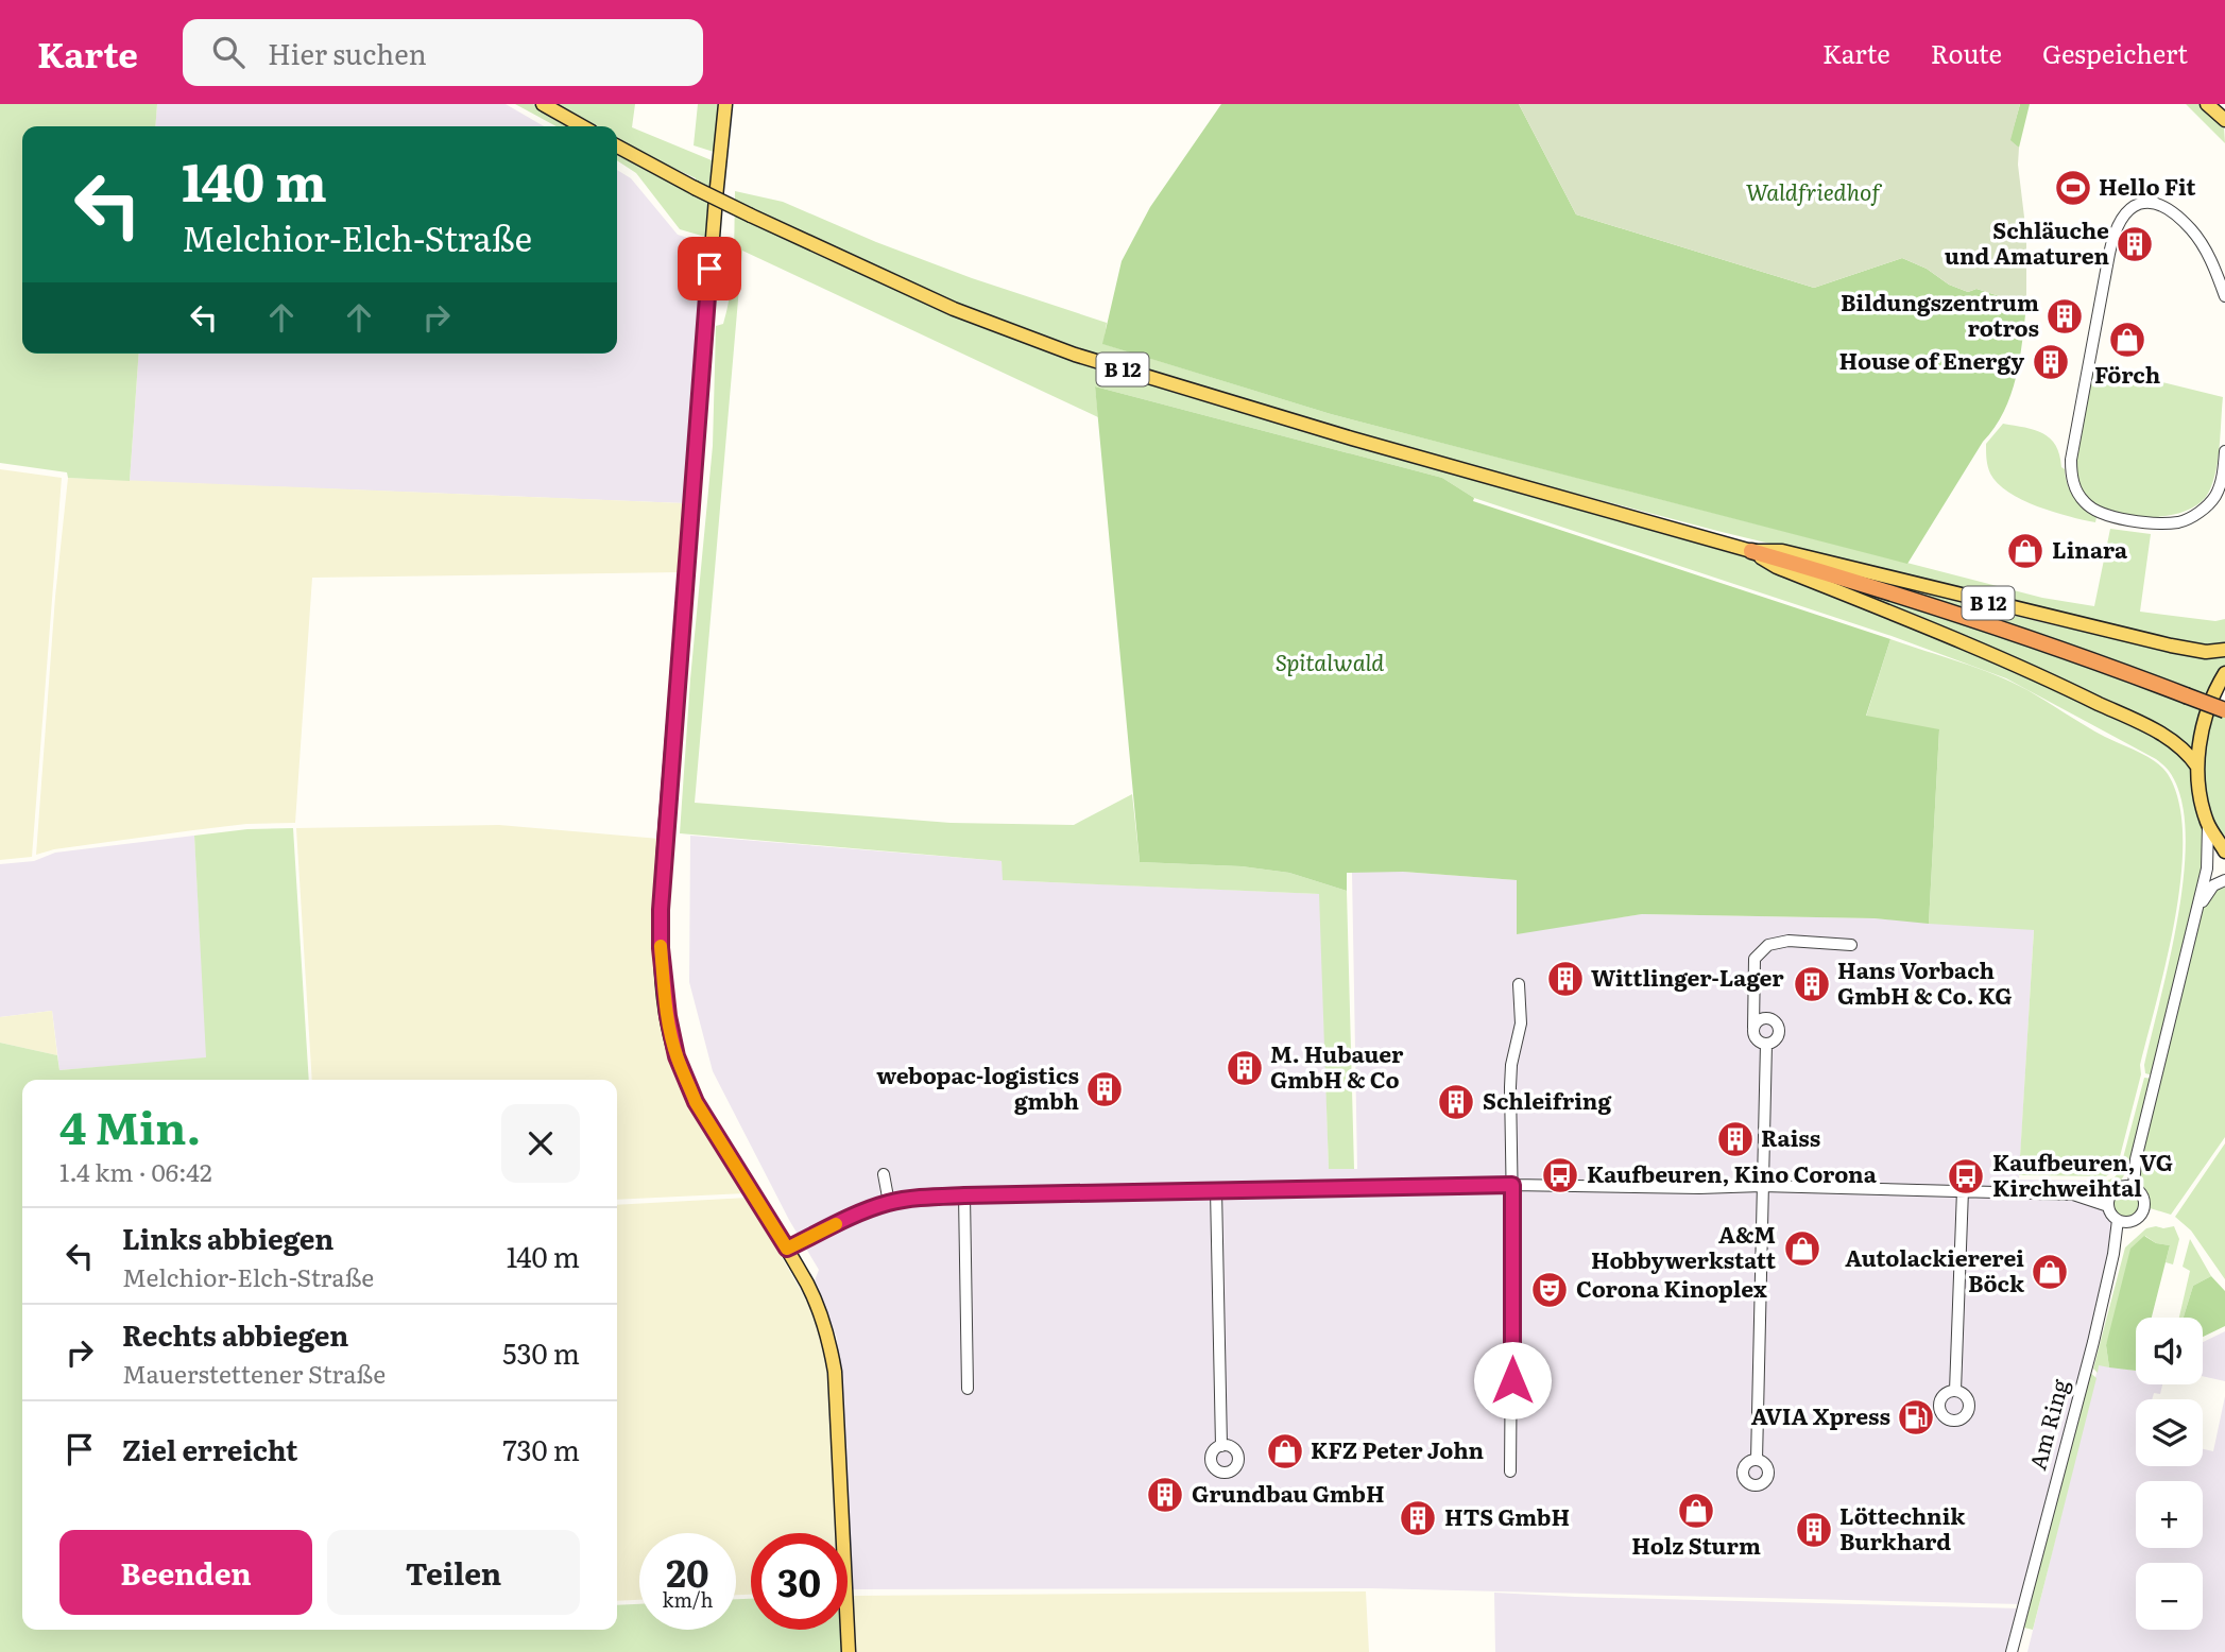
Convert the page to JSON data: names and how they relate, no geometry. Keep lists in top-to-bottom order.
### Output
{
  "streets": {
    "highway": ["B 12"],
    "street": ["Am Ring"]
  },
  "parks": ["Waldfriedhof", "Spitalwald"],
  "places": {
    "sports": ["Hello Fit"],
    "building": [
      "Schläuche und Amaturen",
      "Bildungszentrum rotros",
      "House of Energy",
      "Wittlinger-Lager",
      "Hans Vorbach GmbH & Co. KG",
      "M. Hubauer GmbH & Co",
      "webopac-logistics gmbh",
      "Schleifring",
      "Raiss",
      "Grundbau GmbH",
      "HTS GmbH",
      "Löttechnik Burkhard"
    ],
    "shop": [
      "Förch",
      "Linara",
      "A&M Hobbywerkstatt",
      "Autolackiererei Böck",
      "KFZ Peter John",
      "Holz Sturm"
    ],
    "bus stop": ["Kaufbeuren, Kino Corona", "Kaufbeuren, VG Kirchweihtal"],
    "theatre": ["Corona Kinoplex"],
    "fuel station": ["AVIA Xpress"]
  },
  "page": {
    "header": "Karte",
    "search": "Hier suchen",
    "nav": ["Karte", "Route", "Gespeichert"],
    "turn": ["140 m", "Melchior-Elch-Straße"],
    "heading": ["4 Min.", "1.4 km · 06:42"],
    "list": [
      {
        "name": "Links abbiegen",
        "note": "Melchior-Elch-Straße",
        "value": "140 m"
      },
      {
        "name": "Rechts abbiegen",
        "note": "Mauerstettener Straße",
        "value": "530 m"
      },
      {
        "name": "Ziel erreicht",
        "value": "730 m"
      }
    ],
    "map_buttons": ["+", "−"],
    "buttons": ["Beenden", "Teilen"],
    "speed": "20 km/h",
    "limit": "30"
  }
}
